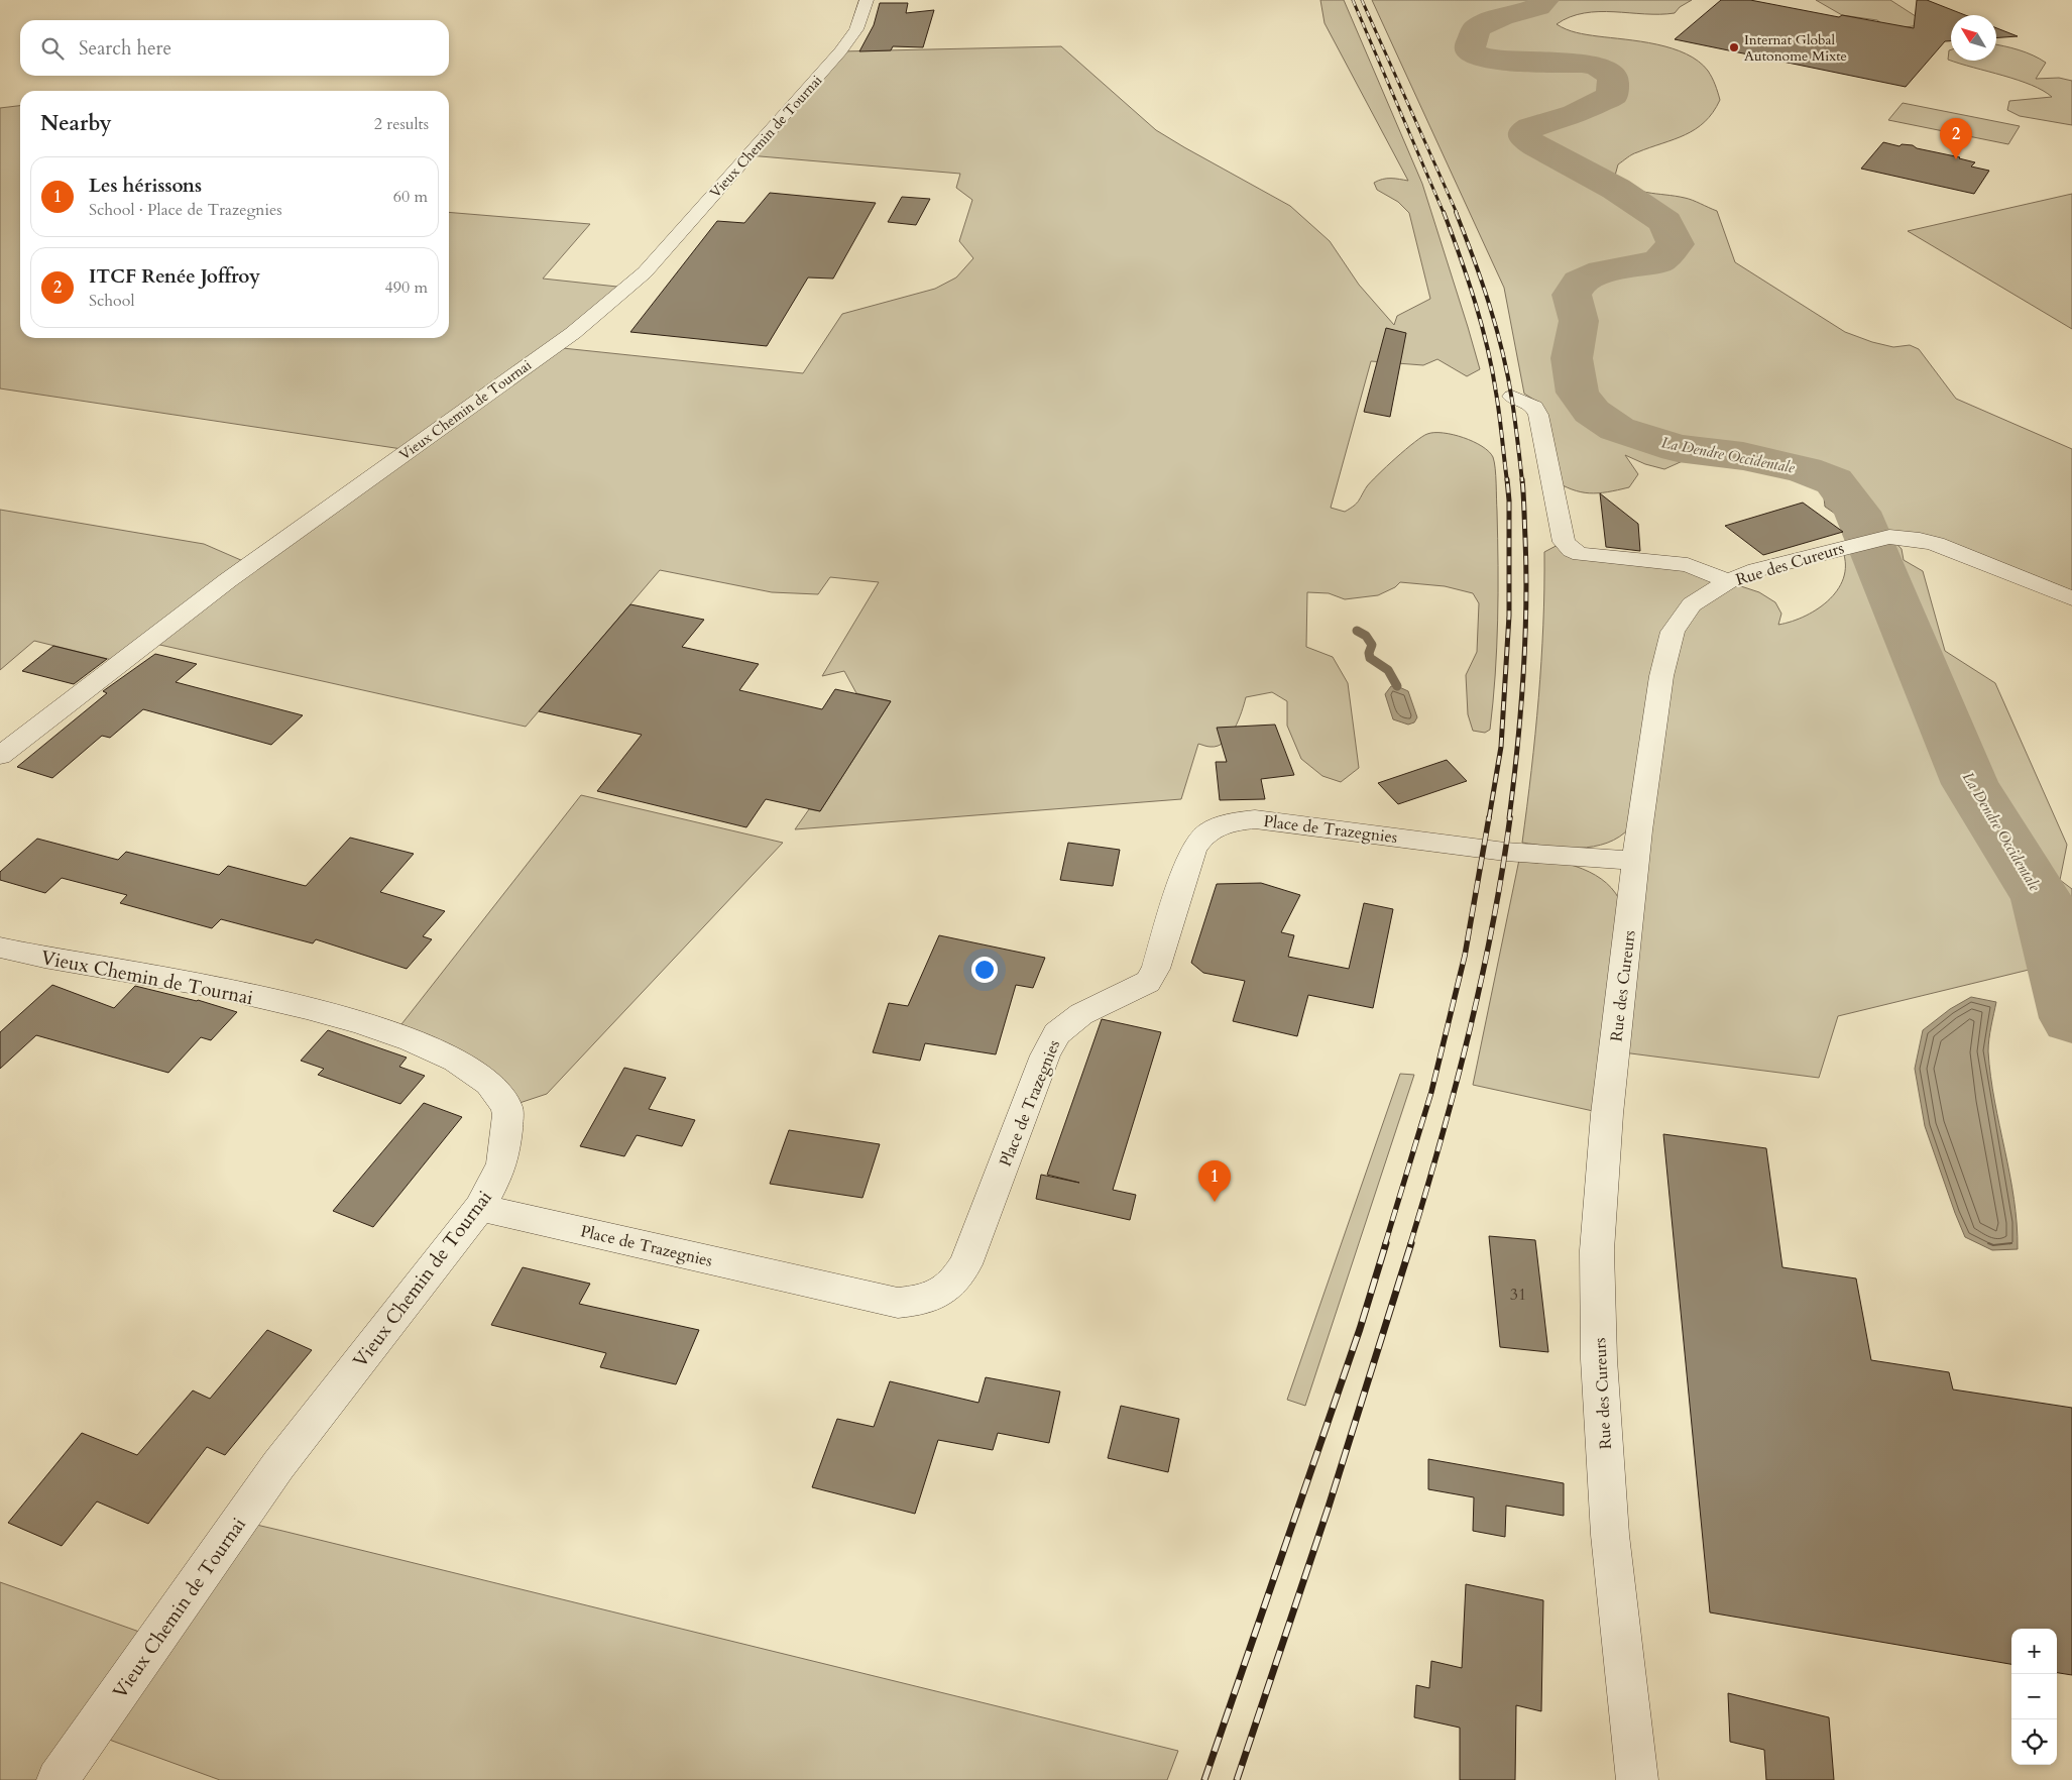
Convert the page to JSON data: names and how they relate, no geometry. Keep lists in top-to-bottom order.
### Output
{
  "streets": {
    "street": ["Vieux Chemin de Tournai", "Rue des Cureurs", "Place de Trazegnies"]
  },
  "crossings": [
    ["Vieux Chemin de Tournai", "Place de Trazegnies"],
    ["Rue des Cureurs", "Place de Trazegnies"]
  ],
  "water": ["La Dendre Occidentale"],
  "places": ["Internat Global Autonome Mixte"],
  "house_numbers": ["31"],
  "north": "top left",
  "page": {
    "search": "Search here",
    "heading": ["Nearby", "2 results"],
    "pins": ["2", "1"],
    "list": [
      {
        "mark": "1",
        "name": "Les hérissons",
        "note": "School · Place de Trazegnies",
        "value": "60 m"
      },
      {
        "mark": "2",
        "name": "ITCF Renée Joffroy",
        "note": "School",
        "value": "490 m"
      }
    ],
    "map_buttons": ["+", "−"]
  }
}
